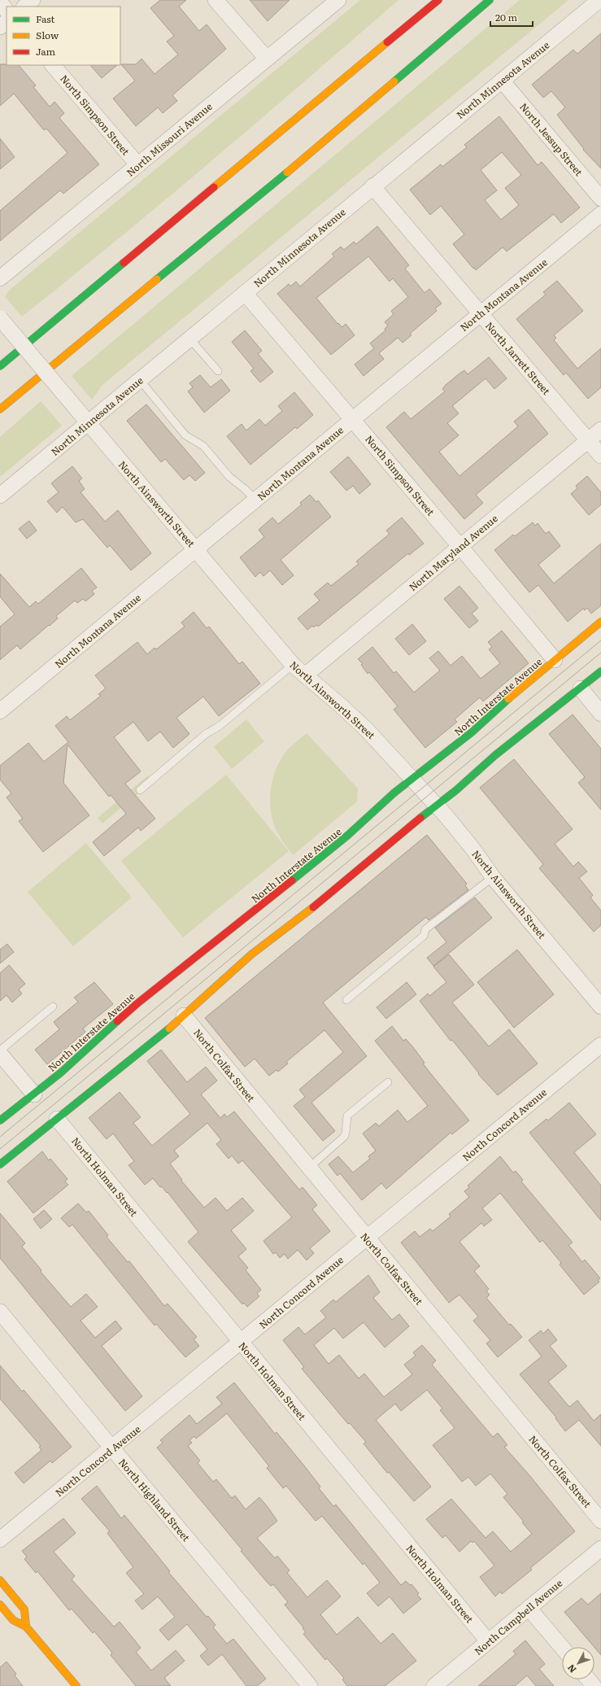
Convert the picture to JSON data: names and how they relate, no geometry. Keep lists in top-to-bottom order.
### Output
{
  "streets": {
    "main road": ["North Interstate Avenue"],
    "street": [
      "North Minnesota Avenue",
      "North Simpson Street",
      "North Missouri Avenue",
      "North Jessup Street",
      "North Montana Avenue",
      "North Jarrett Street",
      "North Ainsworth Street",
      "North Maryland Avenue",
      "North Colfax Street",
      "North Concord Avenue",
      "North Holman Street",
      "North Highland Street",
      "North Campbell Avenue"
    ]
  },
  "crossings": [
    ["North Minnesota Avenue", "North Simpson Street"],
    ["North Minnesota Avenue", "North Jessup Street"],
    ["North Minnesota Avenue", "North Jarrett Street"],
    ["North Minnesota Avenue", "North Ainsworth Street"],
    ["North Simpson Street", "North Missouri Avenue"],
    ["North Simpson Street", "North Montana Avenue"],
    ["North Simpson Street", "North Maryland Avenue"],
    ["North Simpson Street", "North Interstate Avenue"],
    ["North Montana Avenue", "North Jarrett Street"],
    ["North Montana Avenue", "North Ainsworth Street"],
    ["North Jarrett Street", "North Maryland Avenue"],
    ["North Ainsworth Street", "North Maryland Avenue"],
    ["North Ainsworth Street", "North Interstate Avenue"],
    ["North Colfax Street", "North Concord Avenue"],
    ["North Concord Avenue", "North Holman Street"],
    ["North Concord Avenue", "North Highland Street"],
    ["North Holman Street", "North Campbell Avenue"]
  ],
  "legend": ["Fast", "Slow", "Jam"],
  "scale_bar": "20 m",
  "north": "bottom left"
}
